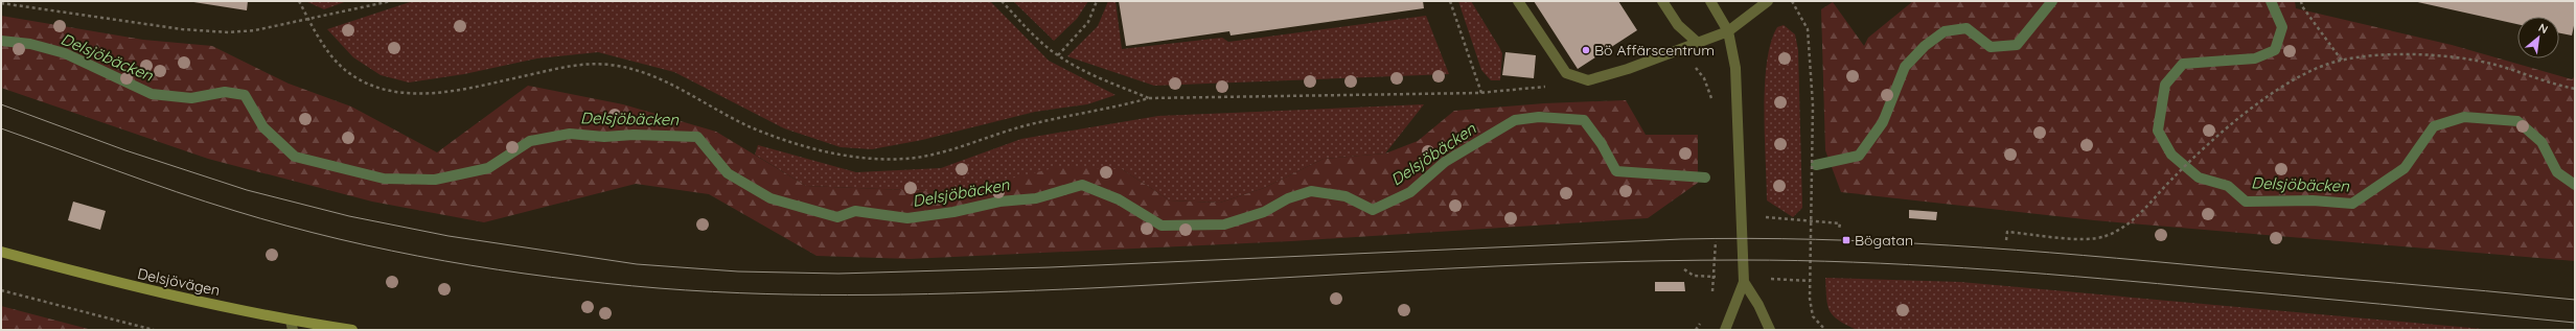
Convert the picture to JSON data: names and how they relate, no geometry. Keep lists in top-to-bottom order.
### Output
{
  "streets": {
    "street": ["Delsjövägen"]
  },
  "water": ["Delsjöbäcken"],
  "places": {
    "other": ["Bö Affärscentrum"],
    "transit": ["Bögatan"]
  },
  "north": "top right"
}
